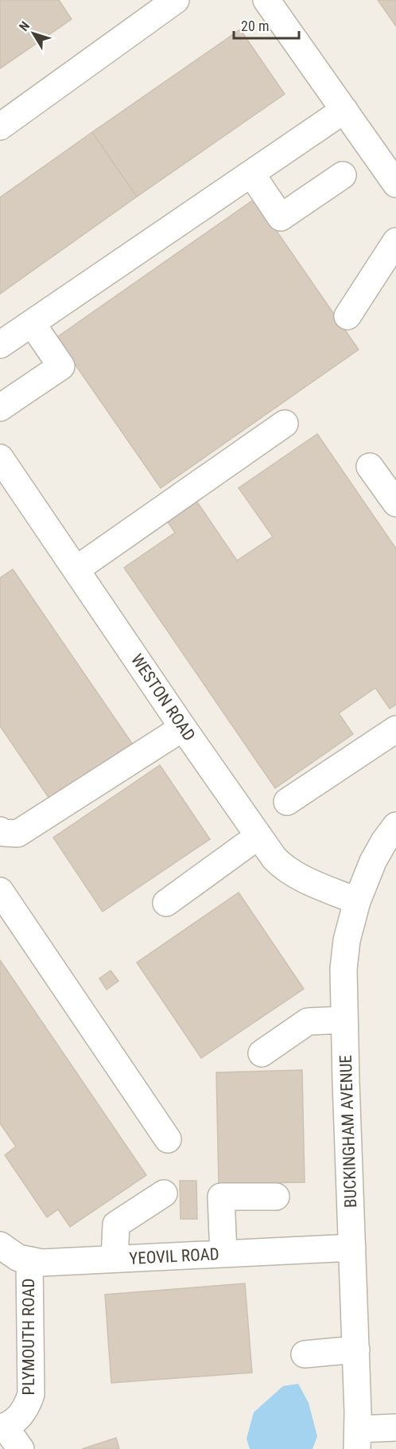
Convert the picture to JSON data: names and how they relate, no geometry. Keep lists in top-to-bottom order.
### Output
{
  "streets": {
    "street": [
      "WESTON ROAD",
      "BUCKINGHAM AVENUE",
      "YEOVIL ROAD",
      "PLYMOUTH ROAD"
    ]
  },
  "crossings": [
    ["WESTON ROAD", "BUCKINGHAM AVENUE"],
    ["BUCKINGHAM AVENUE", "YEOVIL ROAD"],
    ["YEOVIL ROAD", "PLYMOUTH ROAD"]
  ],
  "scale_bar": "20 m",
  "north": "top left"
}
